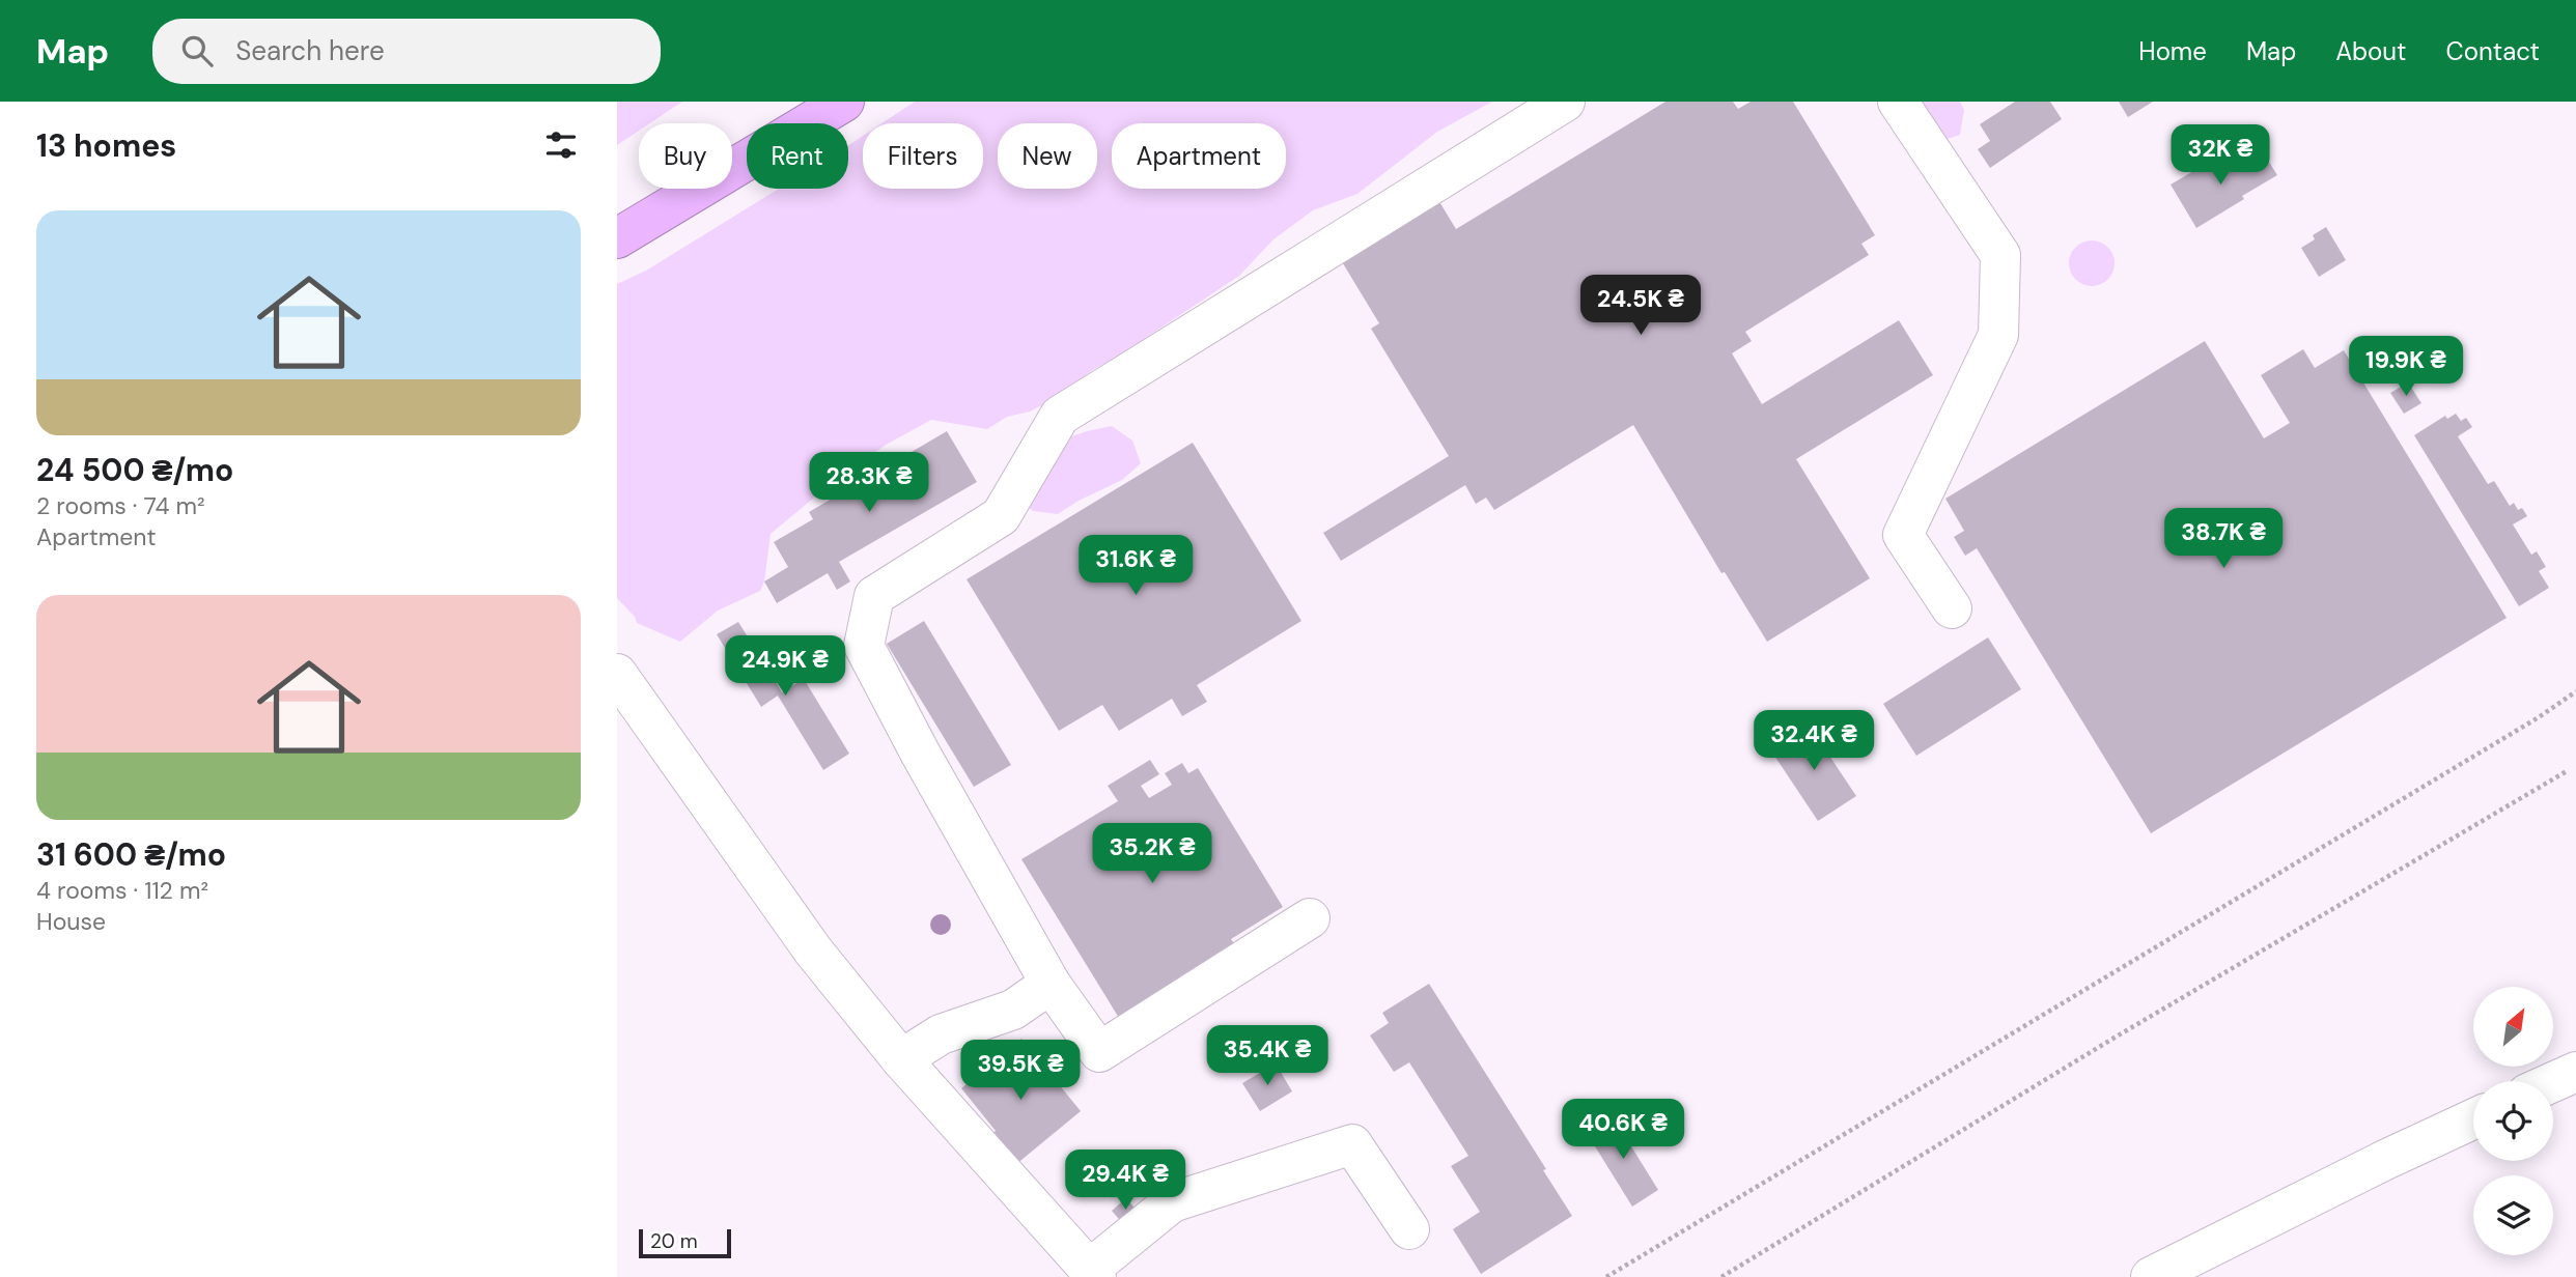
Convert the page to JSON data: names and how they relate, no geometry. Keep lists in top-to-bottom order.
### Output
{
  "scale_bar": "20 m",
  "north": "top right",
  "page": {
    "header": "Map",
    "search": "Search here",
    "nav": [
      "Home",
      "Map",
      "About",
      "Contact"
    ],
    "heading": "13 homes",
    "chip": [
      "Buy",
      "Rent",
      "Filters",
      "New",
      "Apartment"
    ],
    "price": [
      "32K ₴",
      "24.5K ₴",
      "19.9K ₴",
      "28.3K ₴",
      "38.7K ₴",
      "31.6K ₴",
      "24.9K ₴",
      "32.4K ₴",
      "35.2K ₴",
      "35.4K ₴",
      "39.5K ₴",
      "40.6K ₴",
      "29.4K ₴"
    ],
    "list": [
      {
        "name": "24 500 ₴/mo",
        "note": "2 rooms · 74 m² · Apartment"
      },
      {
        "name": "31 600 ₴/mo",
        "note": "4 rooms · 112 m² · House"
      }
    ],
    "scale": "20 m"
  }
}
